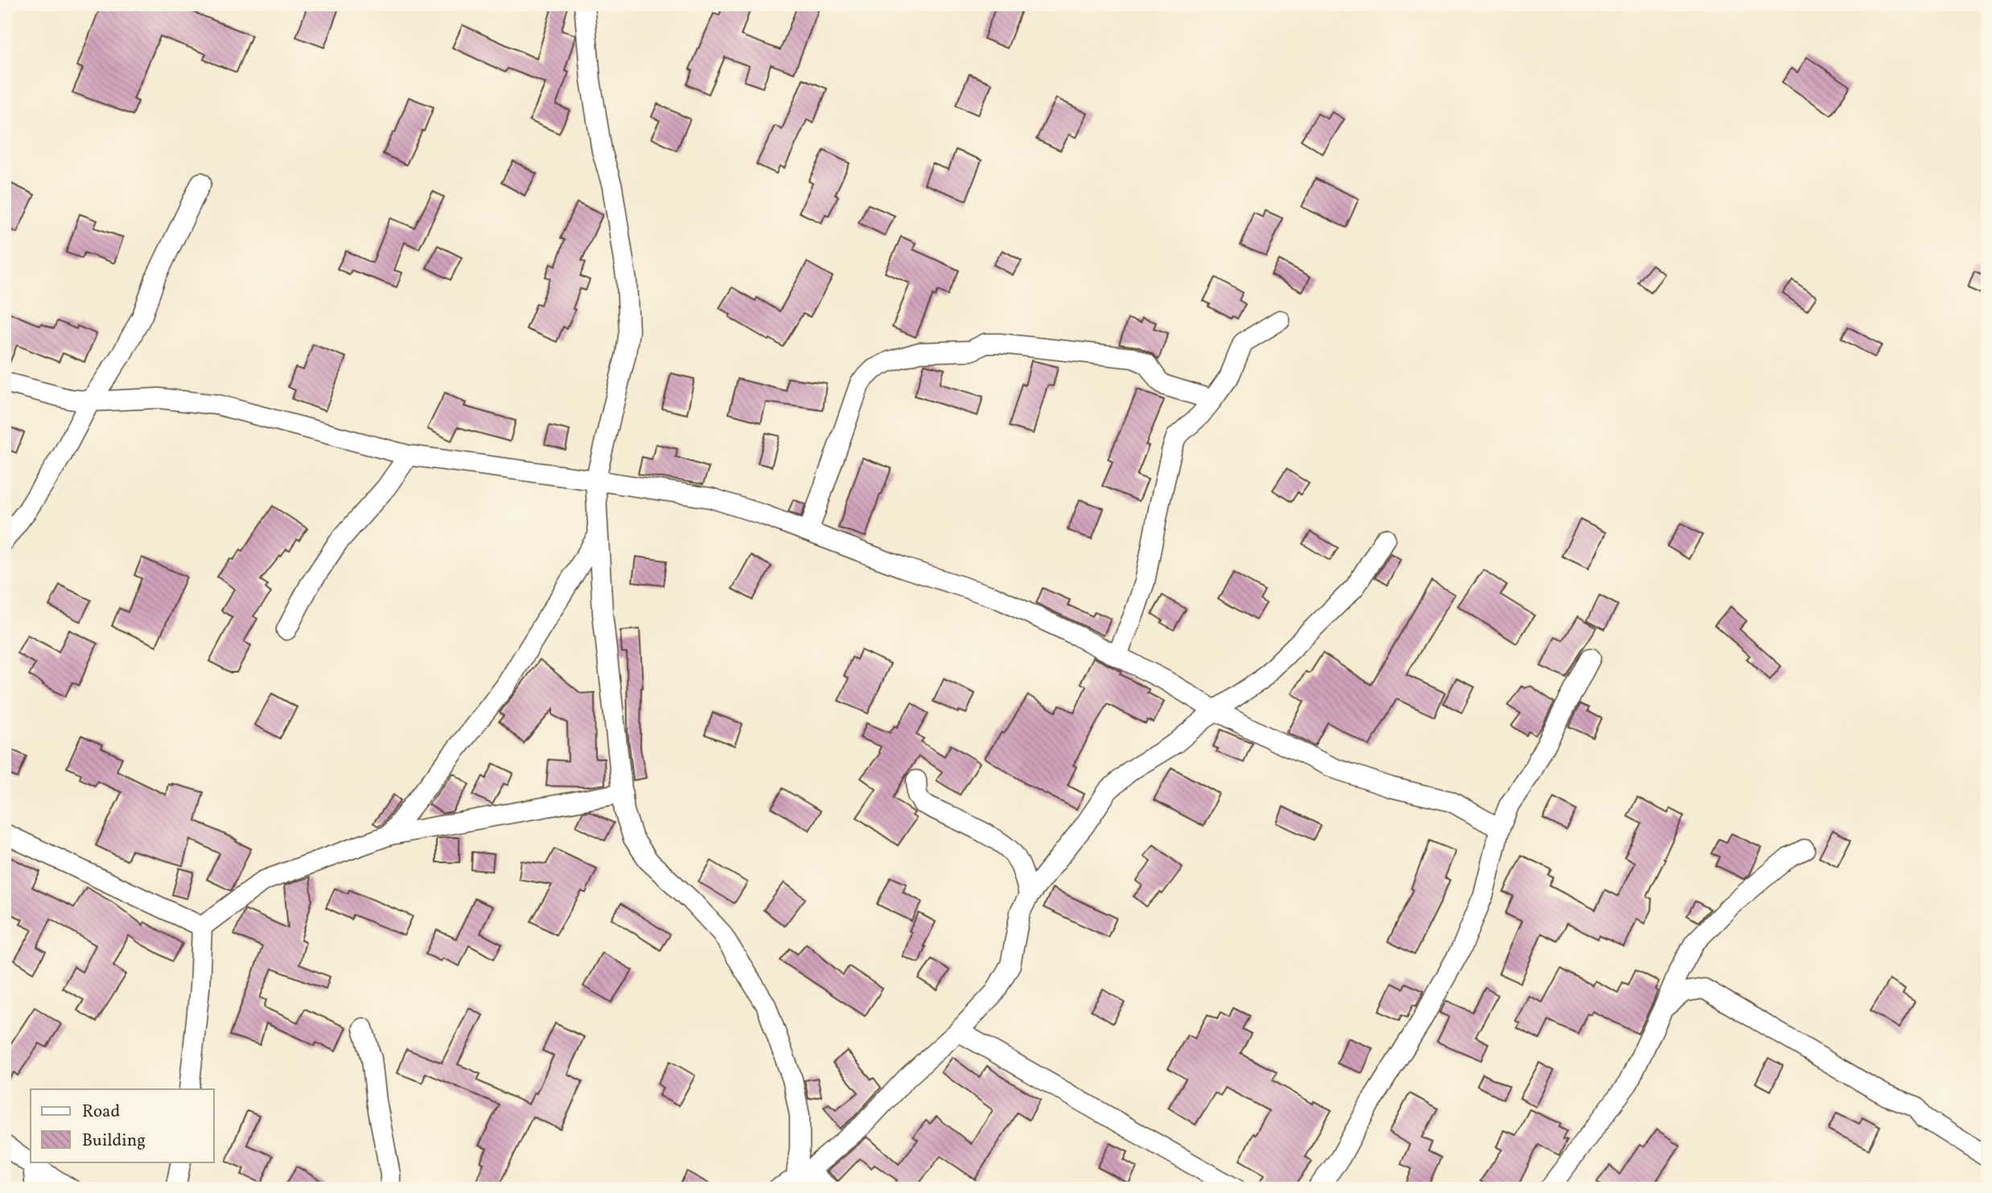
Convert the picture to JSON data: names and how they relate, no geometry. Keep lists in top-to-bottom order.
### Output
{
  "legend": ["Road", "Building"]
}
